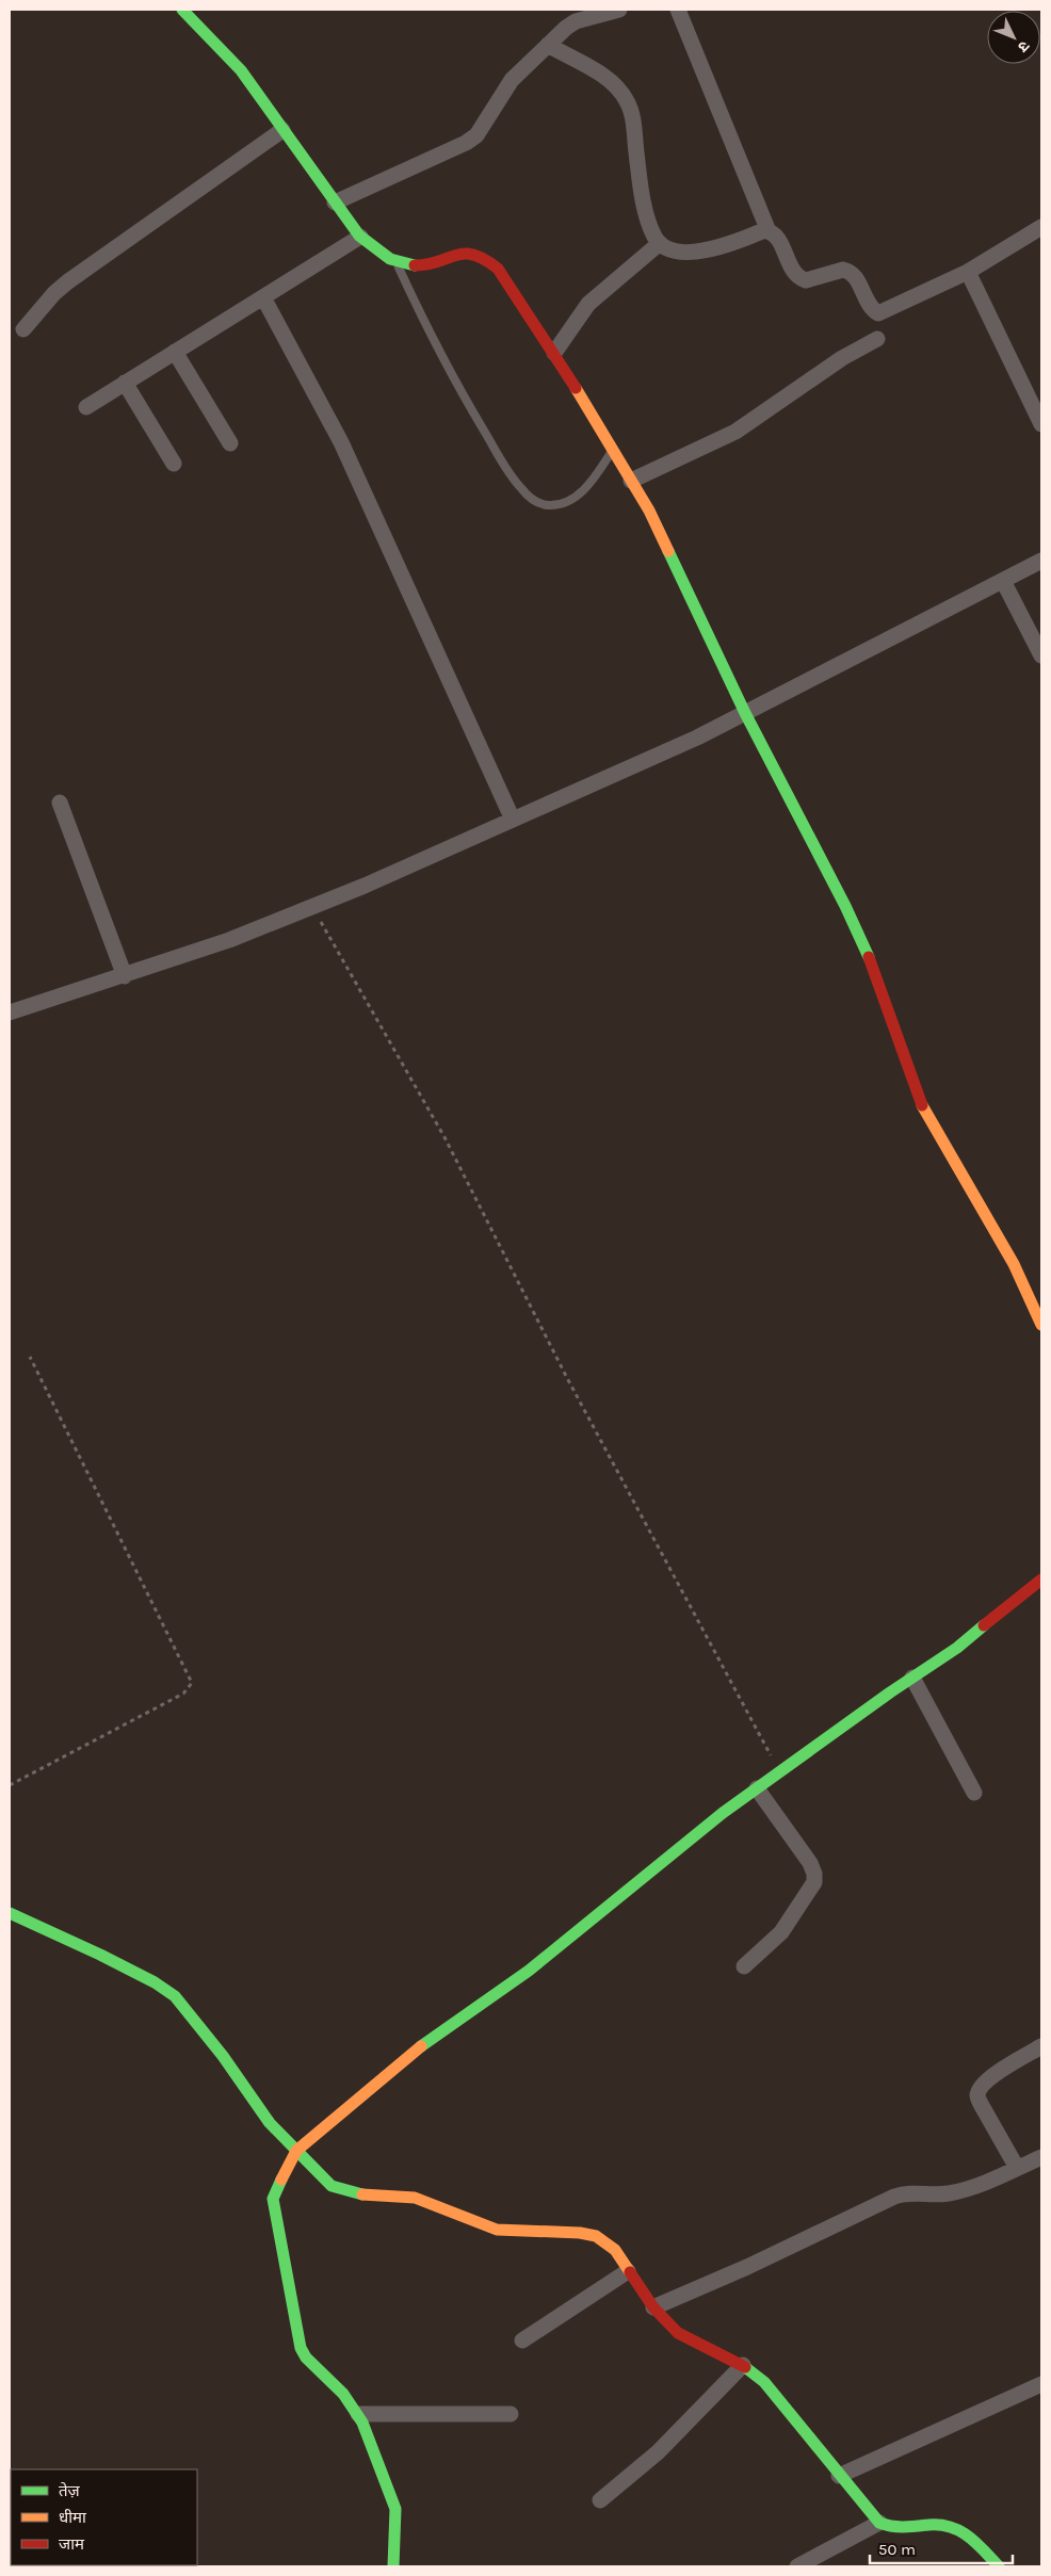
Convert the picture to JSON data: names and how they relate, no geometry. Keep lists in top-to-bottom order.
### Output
{
  "legend": ["तेज़", "धीमा", "जाम"],
  "scale_bar": "50 m",
  "north": "bottom right"
}
